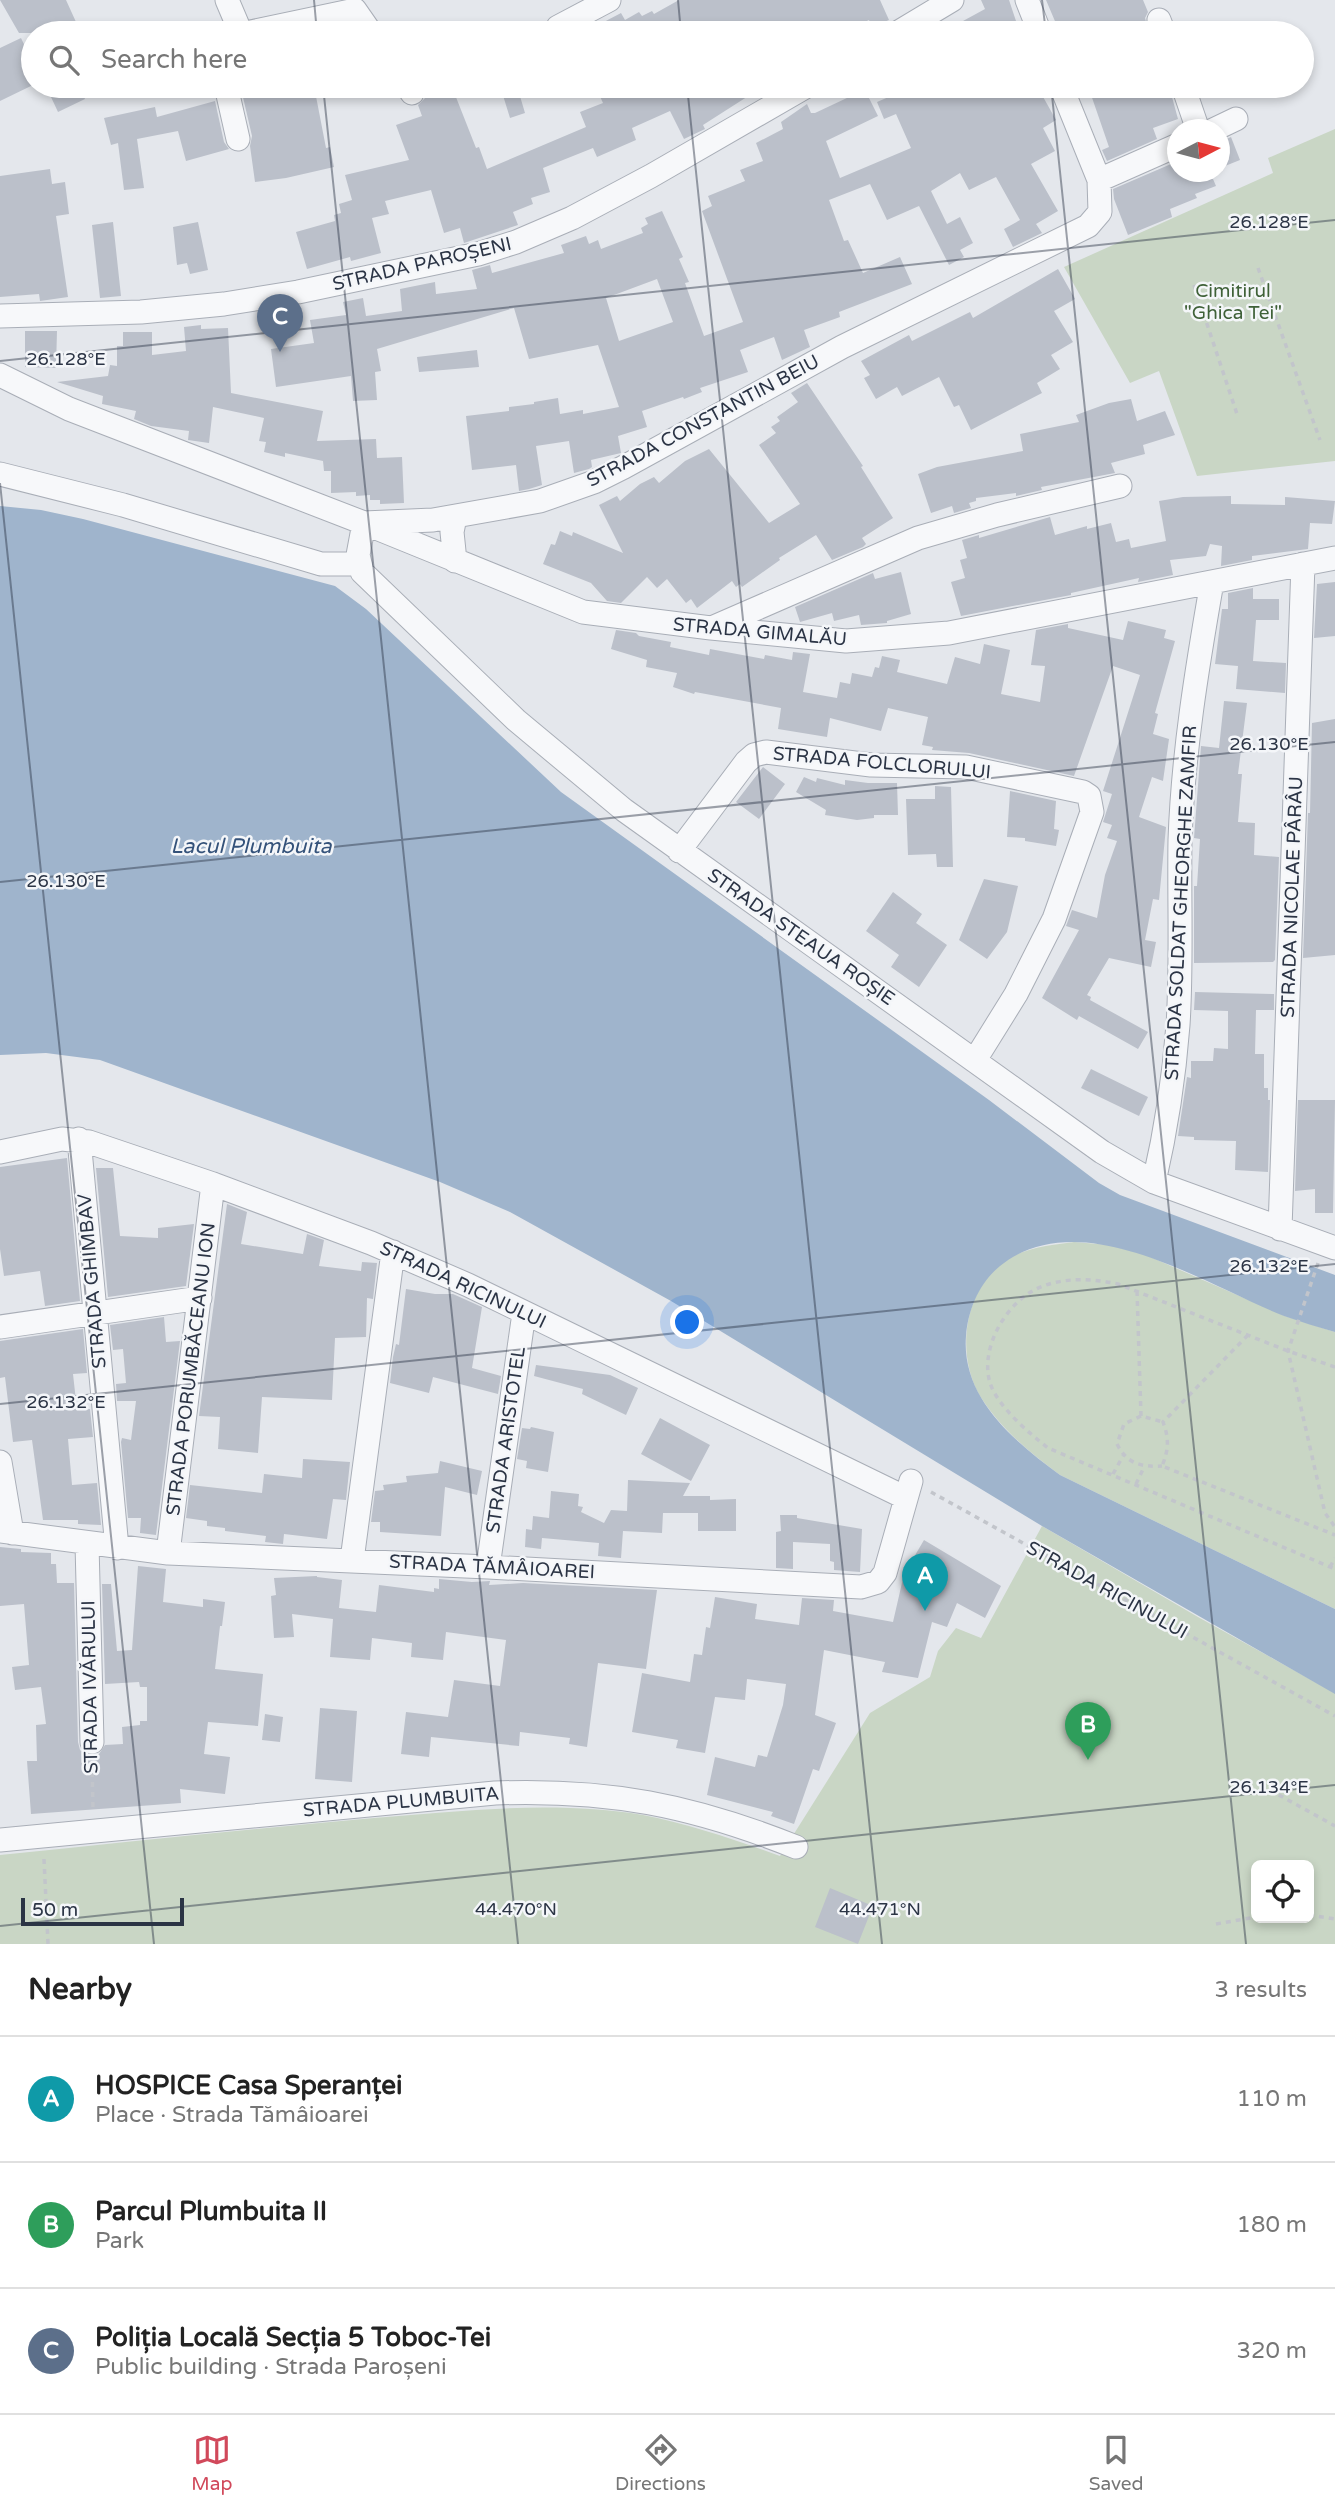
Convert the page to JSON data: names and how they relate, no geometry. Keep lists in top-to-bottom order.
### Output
{
  "streets": {
    "street": [
      "STRADA PAROȘENI",
      "STRADA CONSTANTIN BEIU",
      "STRADA GIMALĂU",
      "STRADA FOLCLORULUI",
      "STRADA NICOLAE PÂRÂU",
      "STRADA SOLDAT GHEORGHE ZAMFIR",
      "STRADA STEAUA ROȘIE",
      "STRADA GHIMBAV",
      "STRADA RICINULUI",
      "STRADA PORUMBĂCEANU ION",
      "STRADA ARISTOTEL",
      "STRADA TĂMÂIOAREI",
      "STRADA IVĂRULUI",
      "STRADA PLUMBUITA"
    ]
  },
  "crossings": [
    ["STRADA CONSTANTIN BEIU", "STRADA GIMALĂU"],
    ["STRADA GIMALĂU", "STRADA NICOLAE PÂRÂU"],
    ["STRADA GIMALĂU", "STRADA SOLDAT GHEORGHE ZAMFIR"],
    ["STRADA FOLCLORULUI", "STRADA STEAUA ROȘIE"],
    ["STRADA NICOLAE PÂRÂU", "STRADA STEAUA ROȘIE"],
    ["STRADA SOLDAT GHEORGHE ZAMFIR", "STRADA STEAUA ROȘIE"],
    ["STRADA GHIMBAV", "STRADA RICINULUI"],
    ["STRADA GHIMBAV", "STRADA TĂMÂIOAREI"],
    ["STRADA RICINULUI", "STRADA PORUMBĂCEANU ION"],
    ["STRADA RICINULUI", "STRADA ARISTOTEL"],
    ["STRADA RICINULUI", "STRADA TĂMÂIOAREI"],
    ["STRADA PORUMBĂCEANU ION", "STRADA TĂMÂIOAREI"],
    ["STRADA ARISTOTEL", "STRADA TĂMÂIOAREI"],
    ["STRADA TĂMÂIOAREI", "STRADA IVĂRULUI"],
    ["STRADA IVĂRULUI", "STRADA PLUMBUITA"]
  ],
  "water": ["Lacul Plumbuita"],
  "parks": ["Cimitirul \"Ghica Tei\""],
  "scale_bar": "50 m",
  "north": "right",
  "page": {
    "search": "Search here",
    "pins": ["C", "A", "B"],
    "scale": "50 m",
    "heading": ["Nearby", "3 results"],
    "list": [
      {
        "mark": "A",
        "name": "HOSPICE Casa Speranței",
        "note": "Place · Strada Tămâioarei",
        "value": "110 m"
      },
      {
        "mark": "B",
        "name": "Parcul Plumbuita II",
        "note": "Park",
        "value": "180 m"
      },
      {
        "mark": "C",
        "name": "Poliția Locală Secția 5 Toboc-Tei",
        "note": "Public building · Strada Paroșeni",
        "value": "320 m"
      }
    ],
    "nav": ["Map", "Directions", "Saved"]
  },
  "coordinates": [
    "26.128°E",
    "26.130°E",
    "26.132°E",
    "26.134°E",
    "44.470°N",
    "44.471°N"
  ]
}
